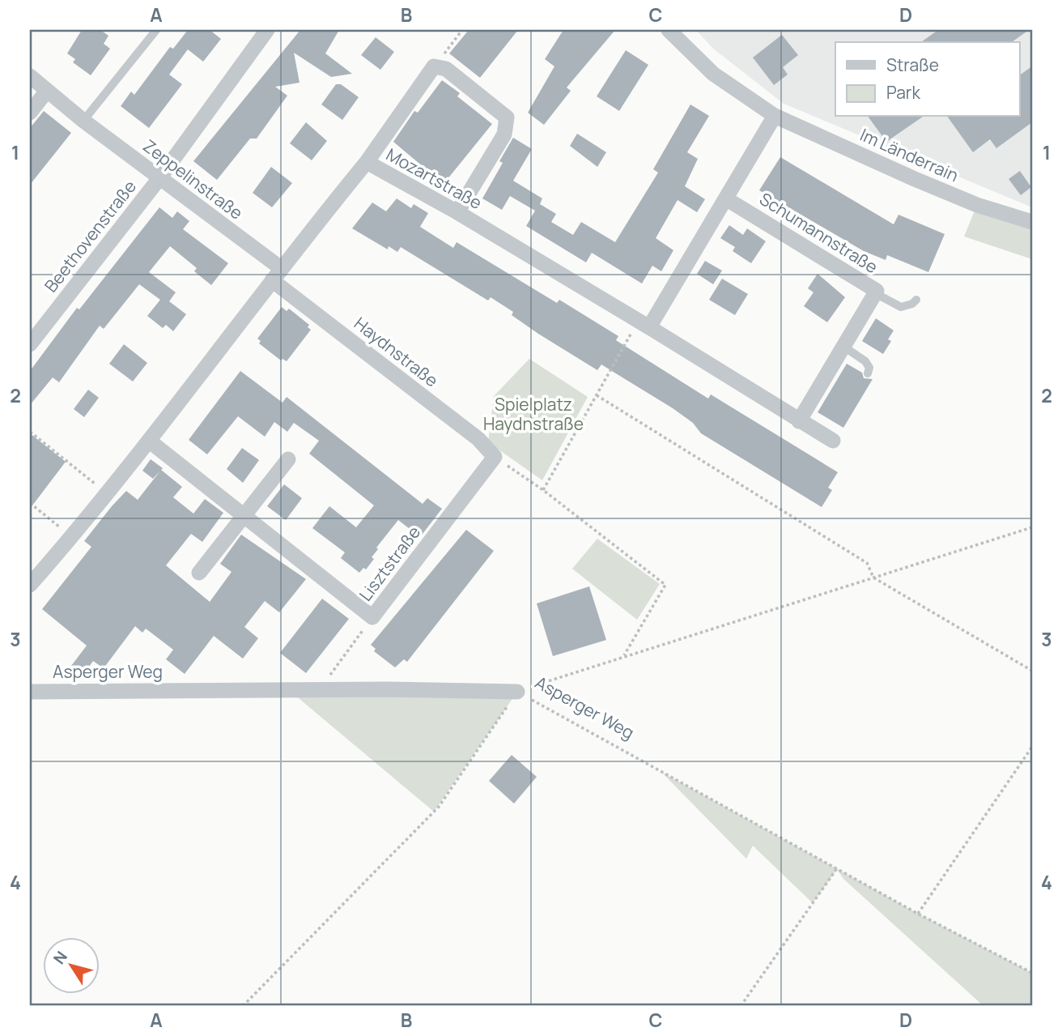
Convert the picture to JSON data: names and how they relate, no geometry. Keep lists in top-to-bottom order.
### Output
{
  "streets": {
    "street": [
      "Im Länderrain",
      "Mozartstraße",
      "Zeppelinstraße",
      "Schumannstraße",
      "Beethovenstraße",
      "Haydnstraße",
      "Lisztstraße",
      "Asperger Weg"
    ]
  },
  "crossings": [
    ["Mozartstraße", "Zeppelinstraße"],
    ["Mozartstraße", "Haydnstraße"],
    ["Mozartstraße", "Lisztstraße"],
    ["Zeppelinstraße", "Beethovenstraße"],
    ["Zeppelinstraße", "Haydnstraße"],
    ["Haydnstraße", "Lisztstraße"]
  ],
  "parks": ["Spielplatz Haydnstraße"],
  "legend": ["Straße", "Park"],
  "north": "top left",
  "grid": {
    "columns": [
      "A",
      "B",
      "C",
      "D"
    ],
    "rows": [
      "1",
      "2",
      "3",
      "4"
    ]
  }
}
